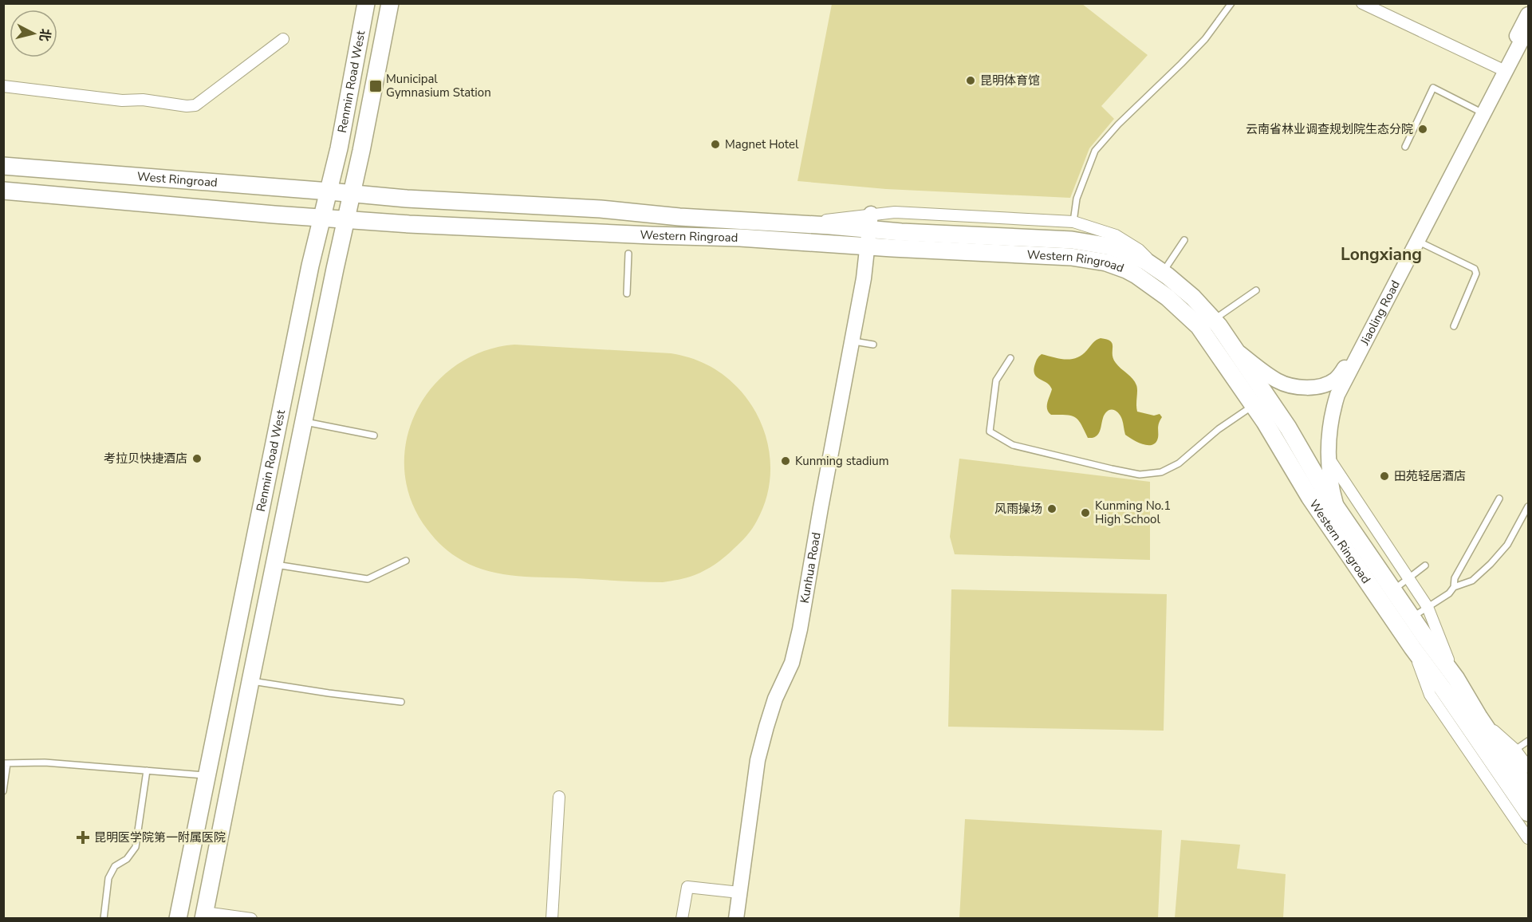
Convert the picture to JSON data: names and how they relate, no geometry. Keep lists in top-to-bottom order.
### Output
{
  "streets": {
    "main road": ["Renmin Road West", "West Ringroad", "Western Ringroad"],
    "street": ["Jiaoling Road", "Kunhua Road"]
  },
  "crossings": [
    ["Renmin Road West", "West Ringroad"],
    ["Renmin Road West", "Western Ringroad"],
    ["West Ringroad", "Western Ringroad"],
    ["Western Ringroad", "Jiaoling Road"],
    ["Western Ringroad", "Kunhua Road"]
  ],
  "districts": ["Longxiang"],
  "places": {
    "other": [
      "昆明体育馆",
      "云南省林业调查规划院生态分院",
      "Magnet Hotel",
      "考拉贝快捷酒店",
      "Kunming stadium",
      "田苑轻居酒店",
      "风雨操场",
      "Kunming No.1 High School"
    ],
    "transit": ["Municipal Gymnasium Station"],
    "health": ["昆明医学院第一附属医院"]
  },
  "north": "right"
}
